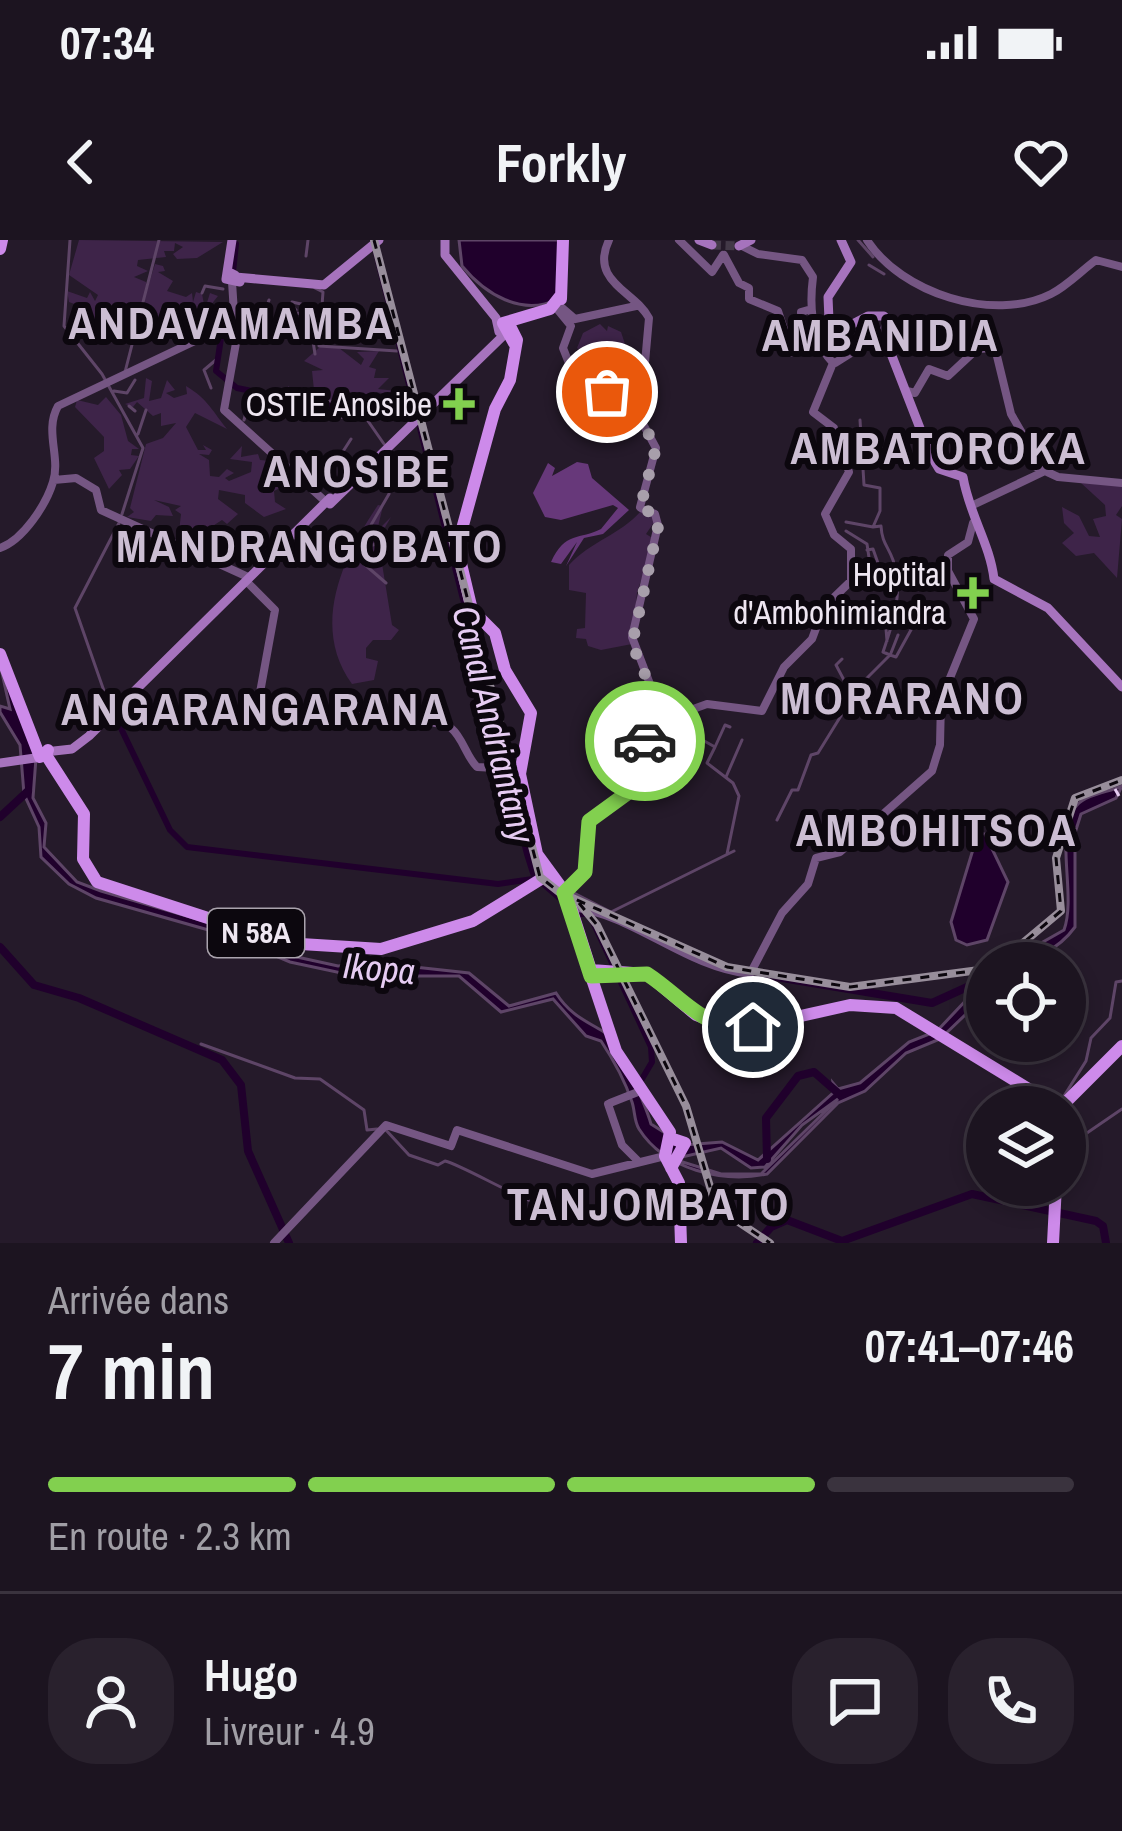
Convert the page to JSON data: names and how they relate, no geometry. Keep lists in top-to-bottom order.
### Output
{
  "streets": {
    "main road": ["N 58A"]
  },
  "districts": [
    "ANDAVAMAMBA",
    "AMBANIDIA",
    "AMBATOROKA",
    "ANOSIBE",
    "MANDRANGOBATO",
    "MORARANO",
    "ANGARANGARANA",
    "AMBOHITSOA",
    "TANJOMBATO"
  ],
  "water": ["Canal Andriantany", "Ikopa"],
  "places": {
    "health": ["OSTIE Anosibe", "Hoptital d'Ambohimiandra"]
  },
  "page": {
    "status": "07:34",
    "header": "Forkly",
    "heading": ["7 min", "Arrivée dans", "07:41–07:46"],
    "panel": ["Hugo", "Livreur · 4.9"],
    "bar": "En route · 2.3 km"
  }
}
